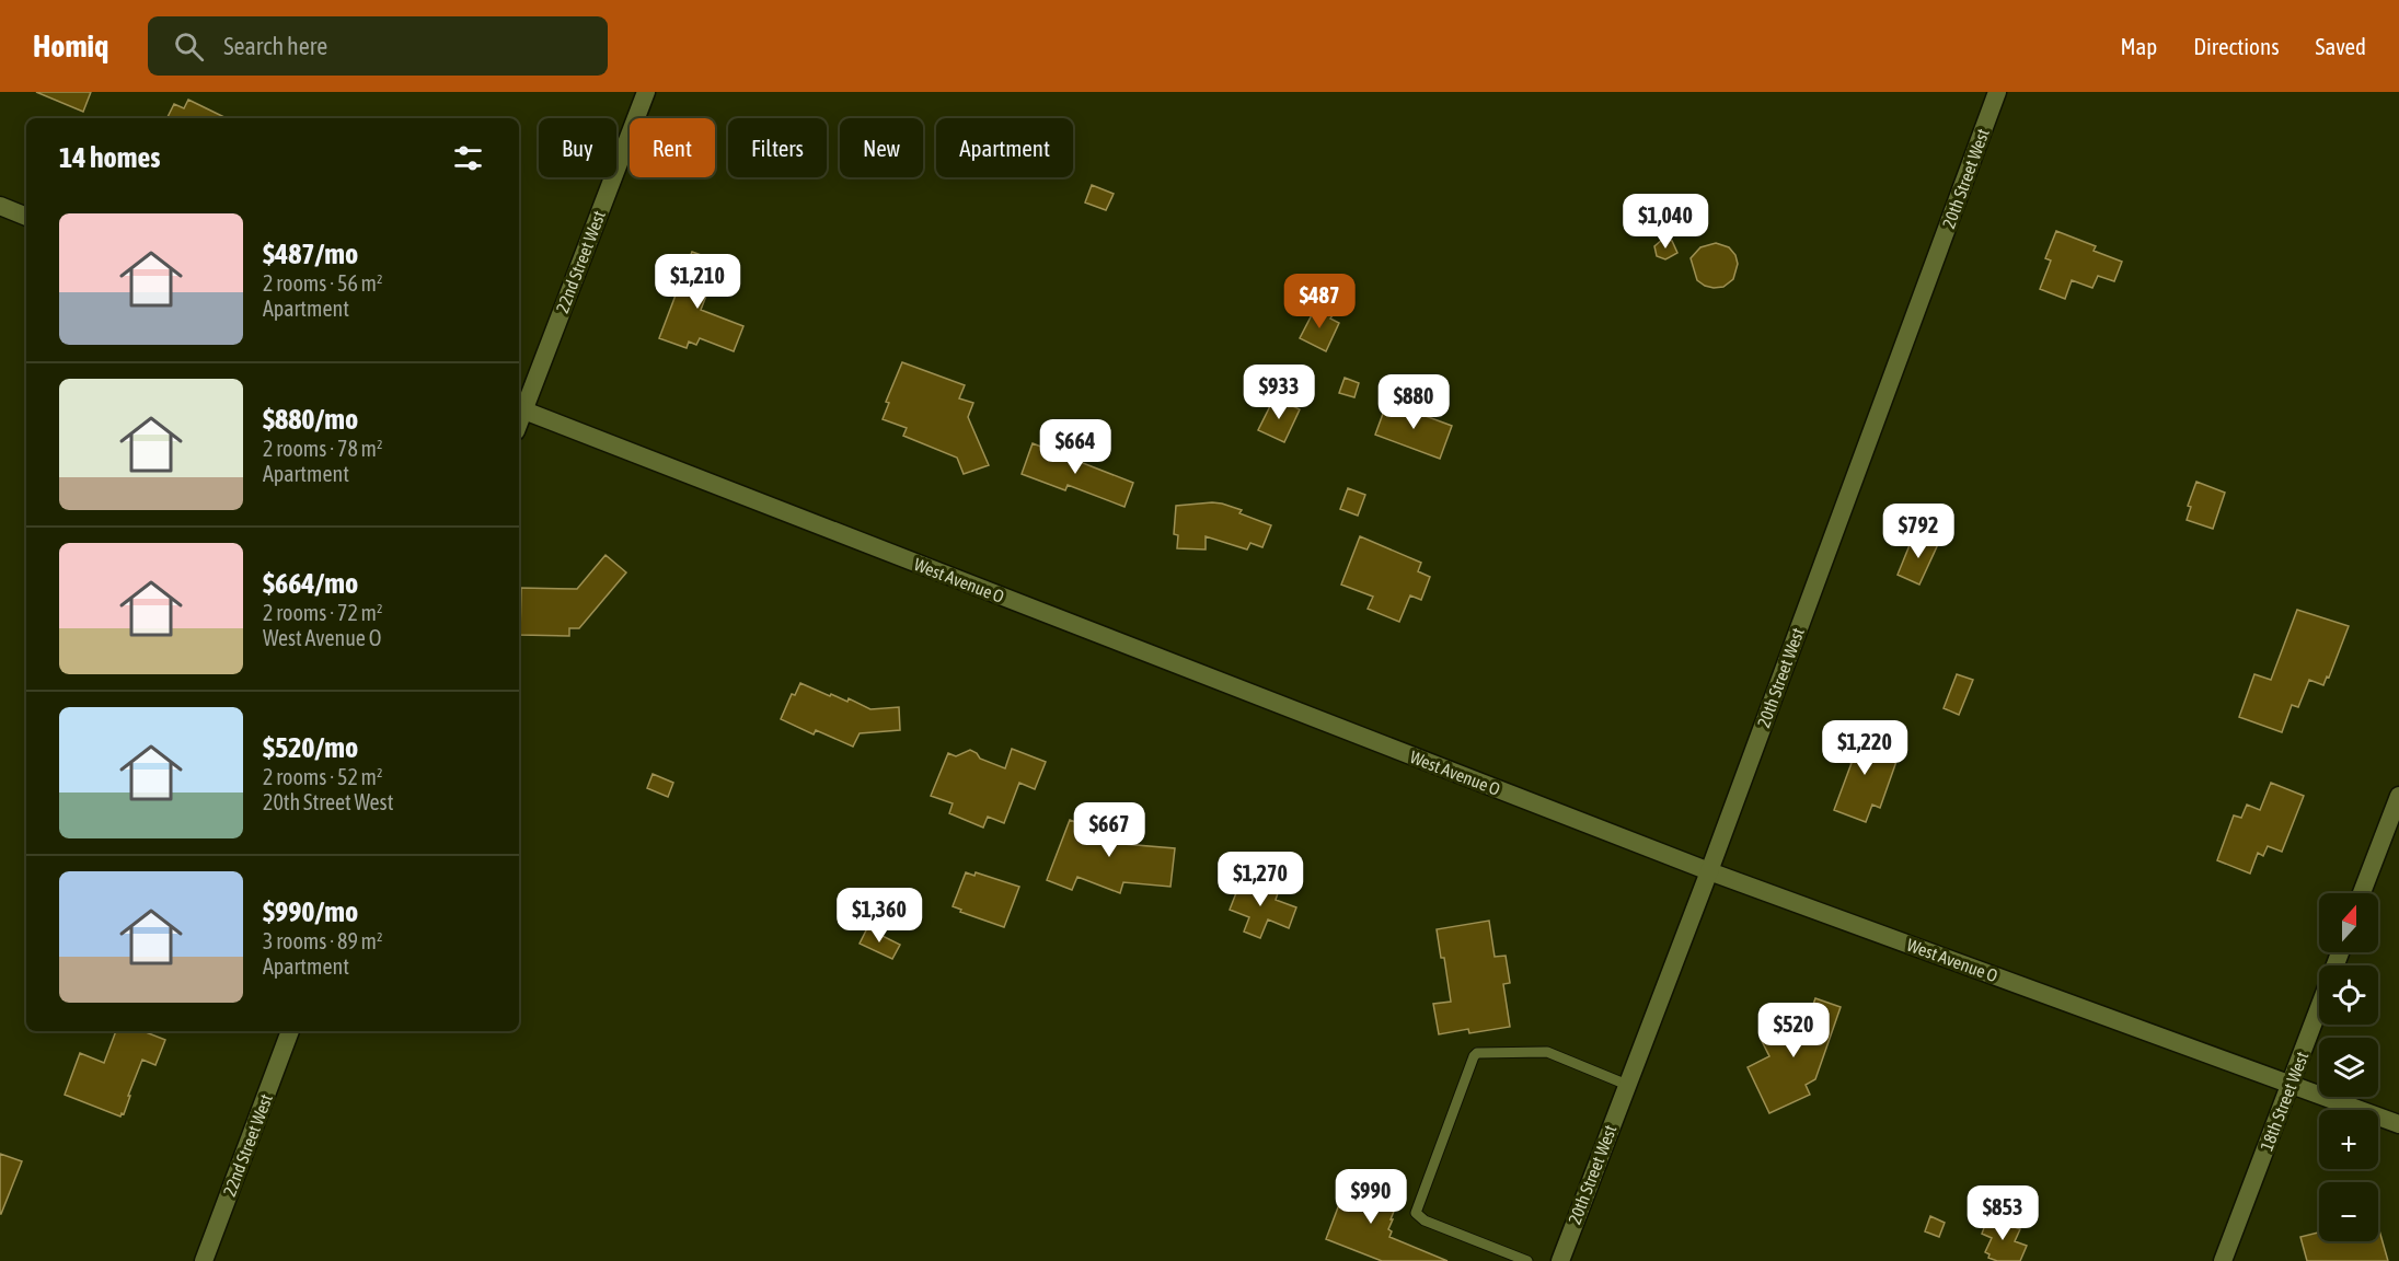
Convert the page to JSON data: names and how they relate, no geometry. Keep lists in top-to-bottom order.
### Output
{
  "streets": {
    "street": [
      "20th Street West",
      "22nd Street West",
      "West Avenue O",
      "18th Street West"
    ]
  },
  "crossings": [
    ["20th Street West", "West Avenue O"],
    ["22nd Street West", "West Avenue O"],
    ["West Avenue O", "18th Street West"]
  ],
  "north": "top",
  "page": {
    "header": "Homiq",
    "search": "Search here",
    "nav": ["Map", "Directions", "Saved"],
    "chip": [
      "Buy",
      "Rent",
      "Filters",
      "New",
      "Apartment"
    ],
    "heading": "14 homes",
    "price": [
      "$1,040",
      "$1,210",
      "$487",
      "$933",
      "$880",
      "$664",
      "$792",
      "$1,220",
      "$667",
      "$1,270",
      "$1,360",
      "$520",
      "$990",
      "$853"
    ],
    "list": [
      {
        "name": "$487/mo",
        "note": "2 rooms · 56 m² · Apartment"
      },
      {
        "name": "$880/mo",
        "note": "2 rooms · 78 m² · Apartment"
      },
      {
        "name": "$664/mo",
        "note": "2 rooms · 72 m² · West Avenue O"
      },
      {
        "name": "$520/mo",
        "note": "2 rooms · 52 m² · 20th Street West"
      },
      {
        "name": "$990/mo",
        "note": "3 rooms · 89 m² · Apartment"
      }
    ],
    "map_buttons": ["+", "−"]
  }
}
